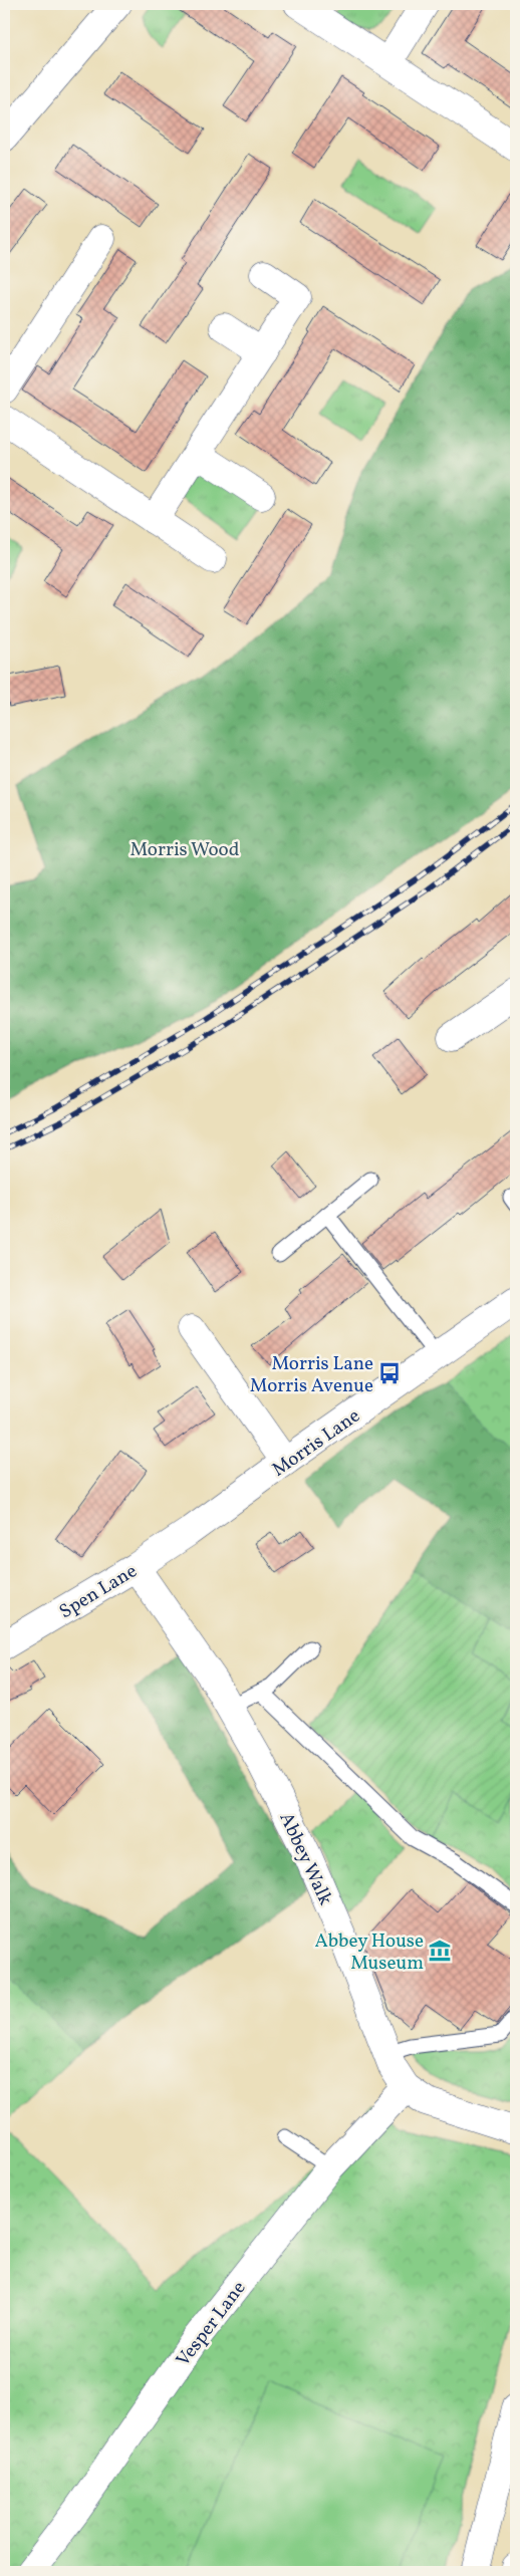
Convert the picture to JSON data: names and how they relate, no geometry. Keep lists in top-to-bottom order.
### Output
{
  "streets": {
    "street": [
      "Morris Lane",
      "Spen Lane",
      "Abbey Walk",
      "Vesper Lane"
    ]
  },
  "crossings": [
    ["Morris Lane", "Spen Lane"],
    ["Spen Lane", "Abbey Walk"],
    ["Abbey Walk", "Vesper Lane"]
  ],
  "parks": ["Morris Wood"],
  "places": {
    "bus stop": ["Morris Lane Morris Avenue"],
    "museum": ["Abbey House Museum"]
  }
}
